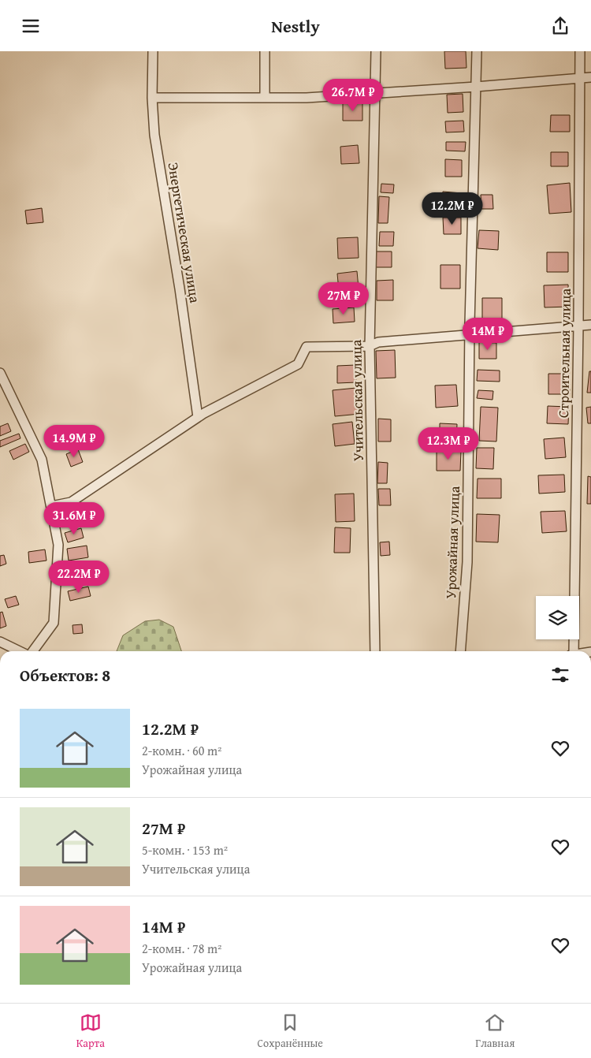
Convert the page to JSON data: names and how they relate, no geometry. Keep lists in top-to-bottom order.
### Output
{
  "streets": {
    "street": [
      "Энергетическая улица",
      "Строительная улица",
      "Учительская улица",
      "Урожайная улица"
    ]
  },
  "page": {
    "header": "Nestly",
    "price": [
      "26.7M ₽",
      "12.2M ₽",
      "27M ₽",
      "14M ₽",
      "14.9M ₽",
      "12.3M ₽",
      "31.6M ₽",
      "22.2M ₽"
    ],
    "heading": "Объектов: 8",
    "list": [
      {
        "name": "12.2M ₽",
        "note": "2-комн. · 60 m² · Урожайная улица"
      },
      {
        "name": "27M ₽",
        "note": "5-комн. · 153 m² · Учительская улица"
      },
      {
        "name": "14M ₽",
        "note": "2-комн. · 78 m² · Урожайная улица"
      }
    ],
    "tabs": ["Карта", "Сохранённые", "Главная"]
  }
}
